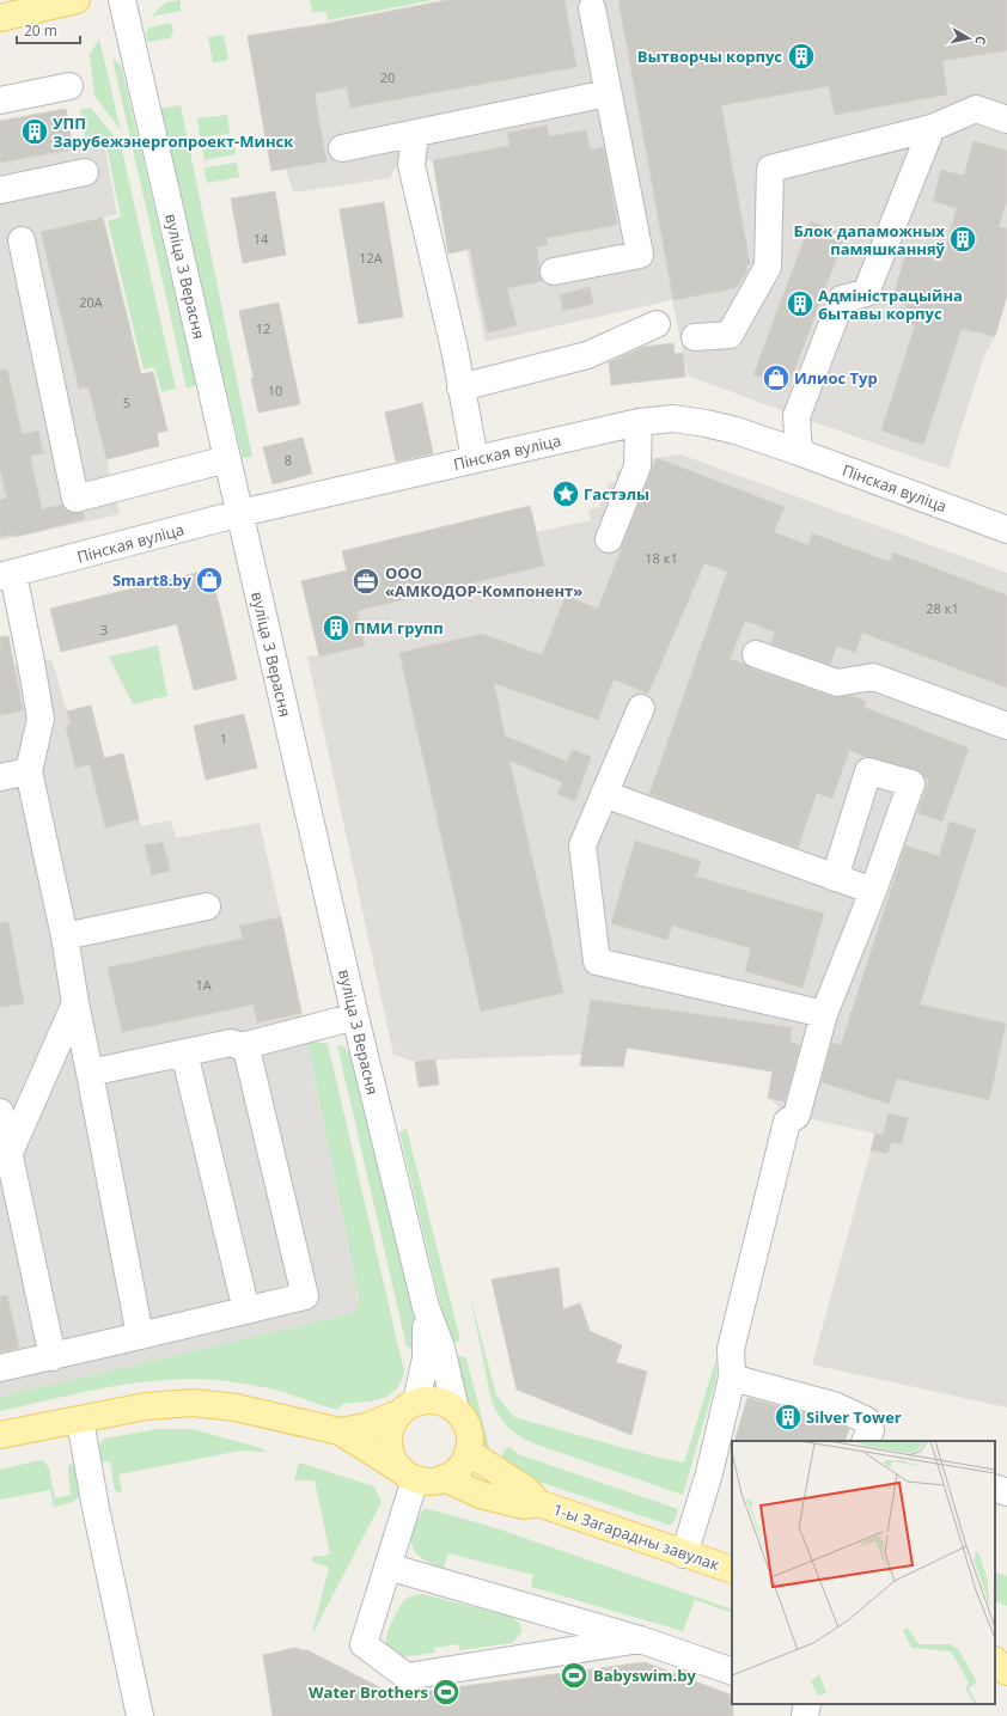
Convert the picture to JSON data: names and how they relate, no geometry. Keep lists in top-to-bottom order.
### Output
{
  "streets": {
    "main road": ["1-ы Загарадны завулак"],
    "street": ["вуліца 3 Верасня", "Пінская вуліца"]
  },
  "crossings": [
    ["вуліца 3 Верасня", "Пінская вуліца"],
    ["вуліца 3 Верасня", "1-ы Загарадны завулак"]
  ],
  "places": {
    "building": [
      "Вытворчы корпус",
      "УПП Зарубежэнергопроект-Минск",
      "Блок дапаможных памяшканняў",
      "Адміністрацыйна бытавы корпус",
      "ПМИ групп",
      "Silver Tower"
    ],
    "shop": ["Илиос Тур", "Smart8.by"],
    "place": ["Гастэлы"],
    "office": ["ООО «АМКОДОР-Компонент»"],
    "sports": ["Babyswim.by", "Water Brothers"]
  },
  "house_numbers": [
    "20",
    "14",
    "12А",
    "20А",
    "12",
    "10",
    "5",
    "8",
    "18 к1",
    "28 к1",
    "3",
    "1",
    "1А"
  ],
  "scale_bar": "20 m",
  "north": "right"
}
